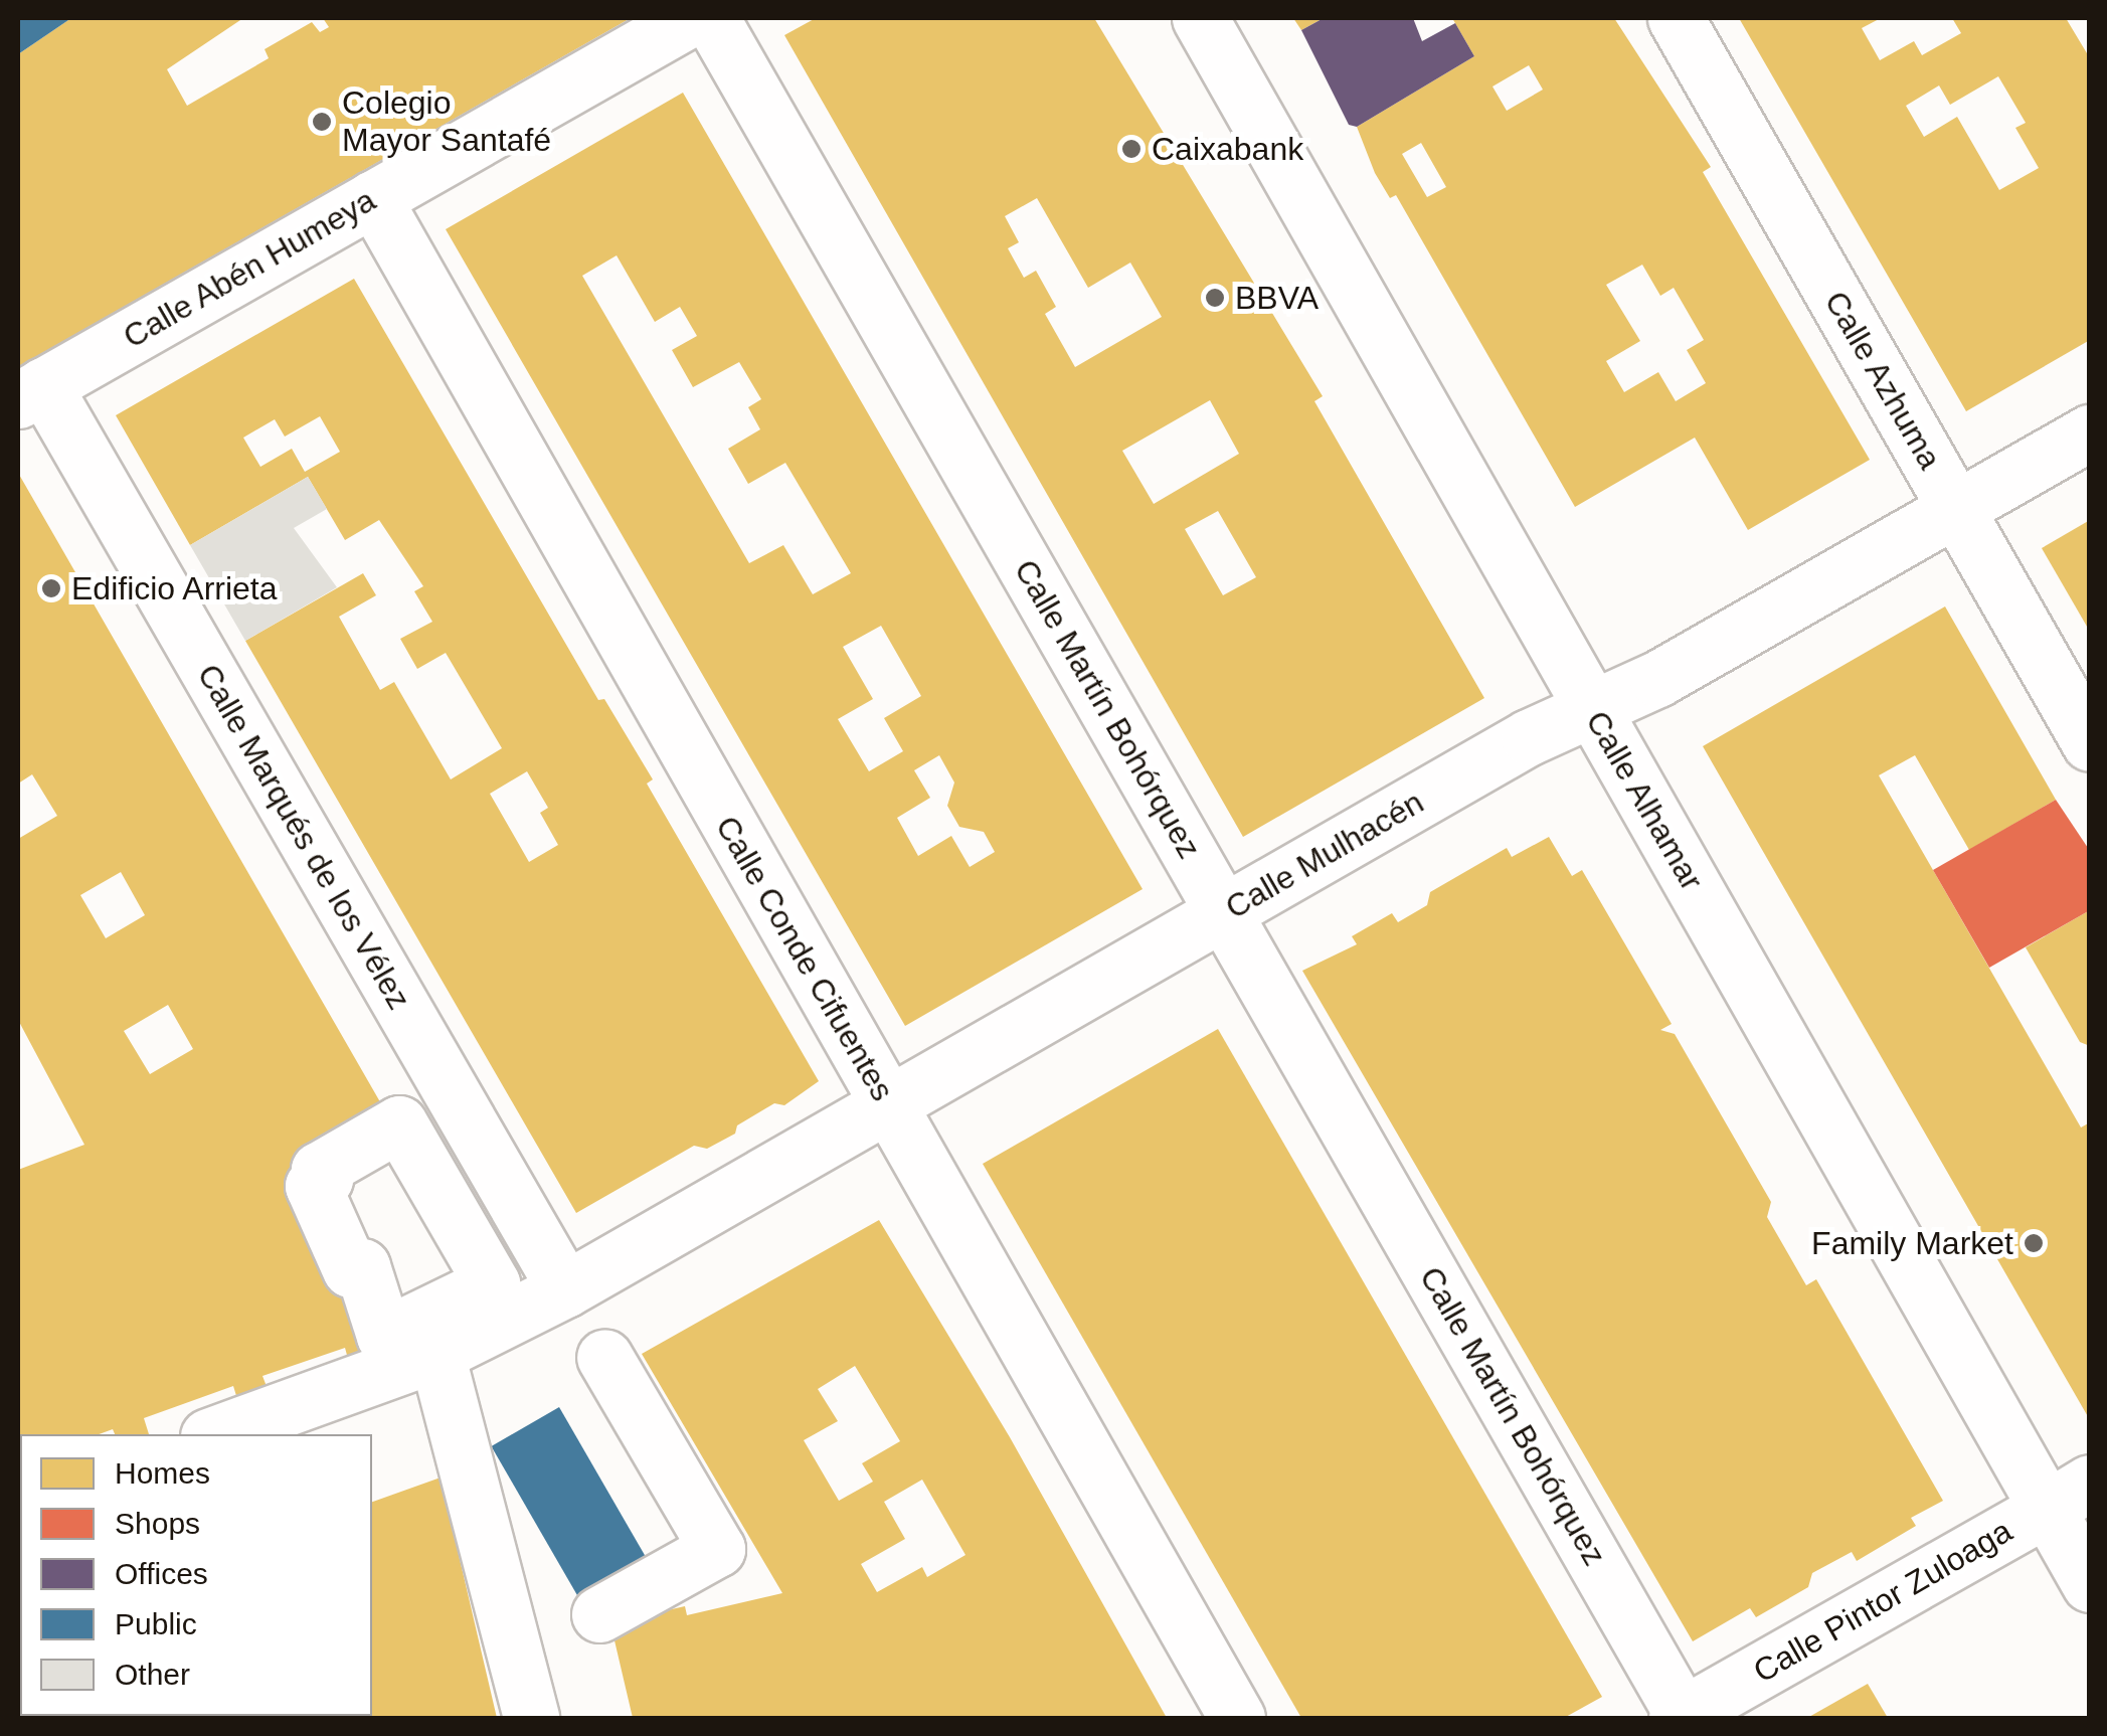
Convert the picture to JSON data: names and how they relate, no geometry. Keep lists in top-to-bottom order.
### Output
{
  "streets": {
    "street": [
      "Calle Abén Humeya",
      "Calle Azhuma",
      "Calle Martín Bohórquez",
      "Calle Alhamar",
      "Calle Marqués de los Vélez",
      "Calle Mulhacén",
      "Calle Conde Cifuentes",
      "Calle Pintor Zuloaga"
    ]
  },
  "crossings": [
    ["Calle Abén Humeya", "Calle Marqués de los Vélez"],
    ["Calle Abén Humeya", "Calle Conde Cifuentes"],
    ["Calle Azhuma", "Calle Mulhacén"],
    ["Calle Martín Bohórquez", "Calle Mulhacén"],
    ["Calle Martín Bohórquez", "Calle Pintor Zuloaga"],
    ["Calle Alhamar", "Calle Mulhacén"],
    ["Calle Alhamar", "Calle Pintor Zuloaga"],
    ["Calle Marqués de los Vélez", "Calle Mulhacén"],
    ["Calle Mulhacén", "Calle Conde Cifuentes"]
  ],
  "places": [
    "Colegio Mayor Santafé",
    "Caixabank",
    "BBVA",
    "Edificio Arrieta",
    "Family Market"
  ],
  "legend": [
    "Homes",
    "Shops",
    "Offices",
    "Public",
    "Other"
  ]
}
